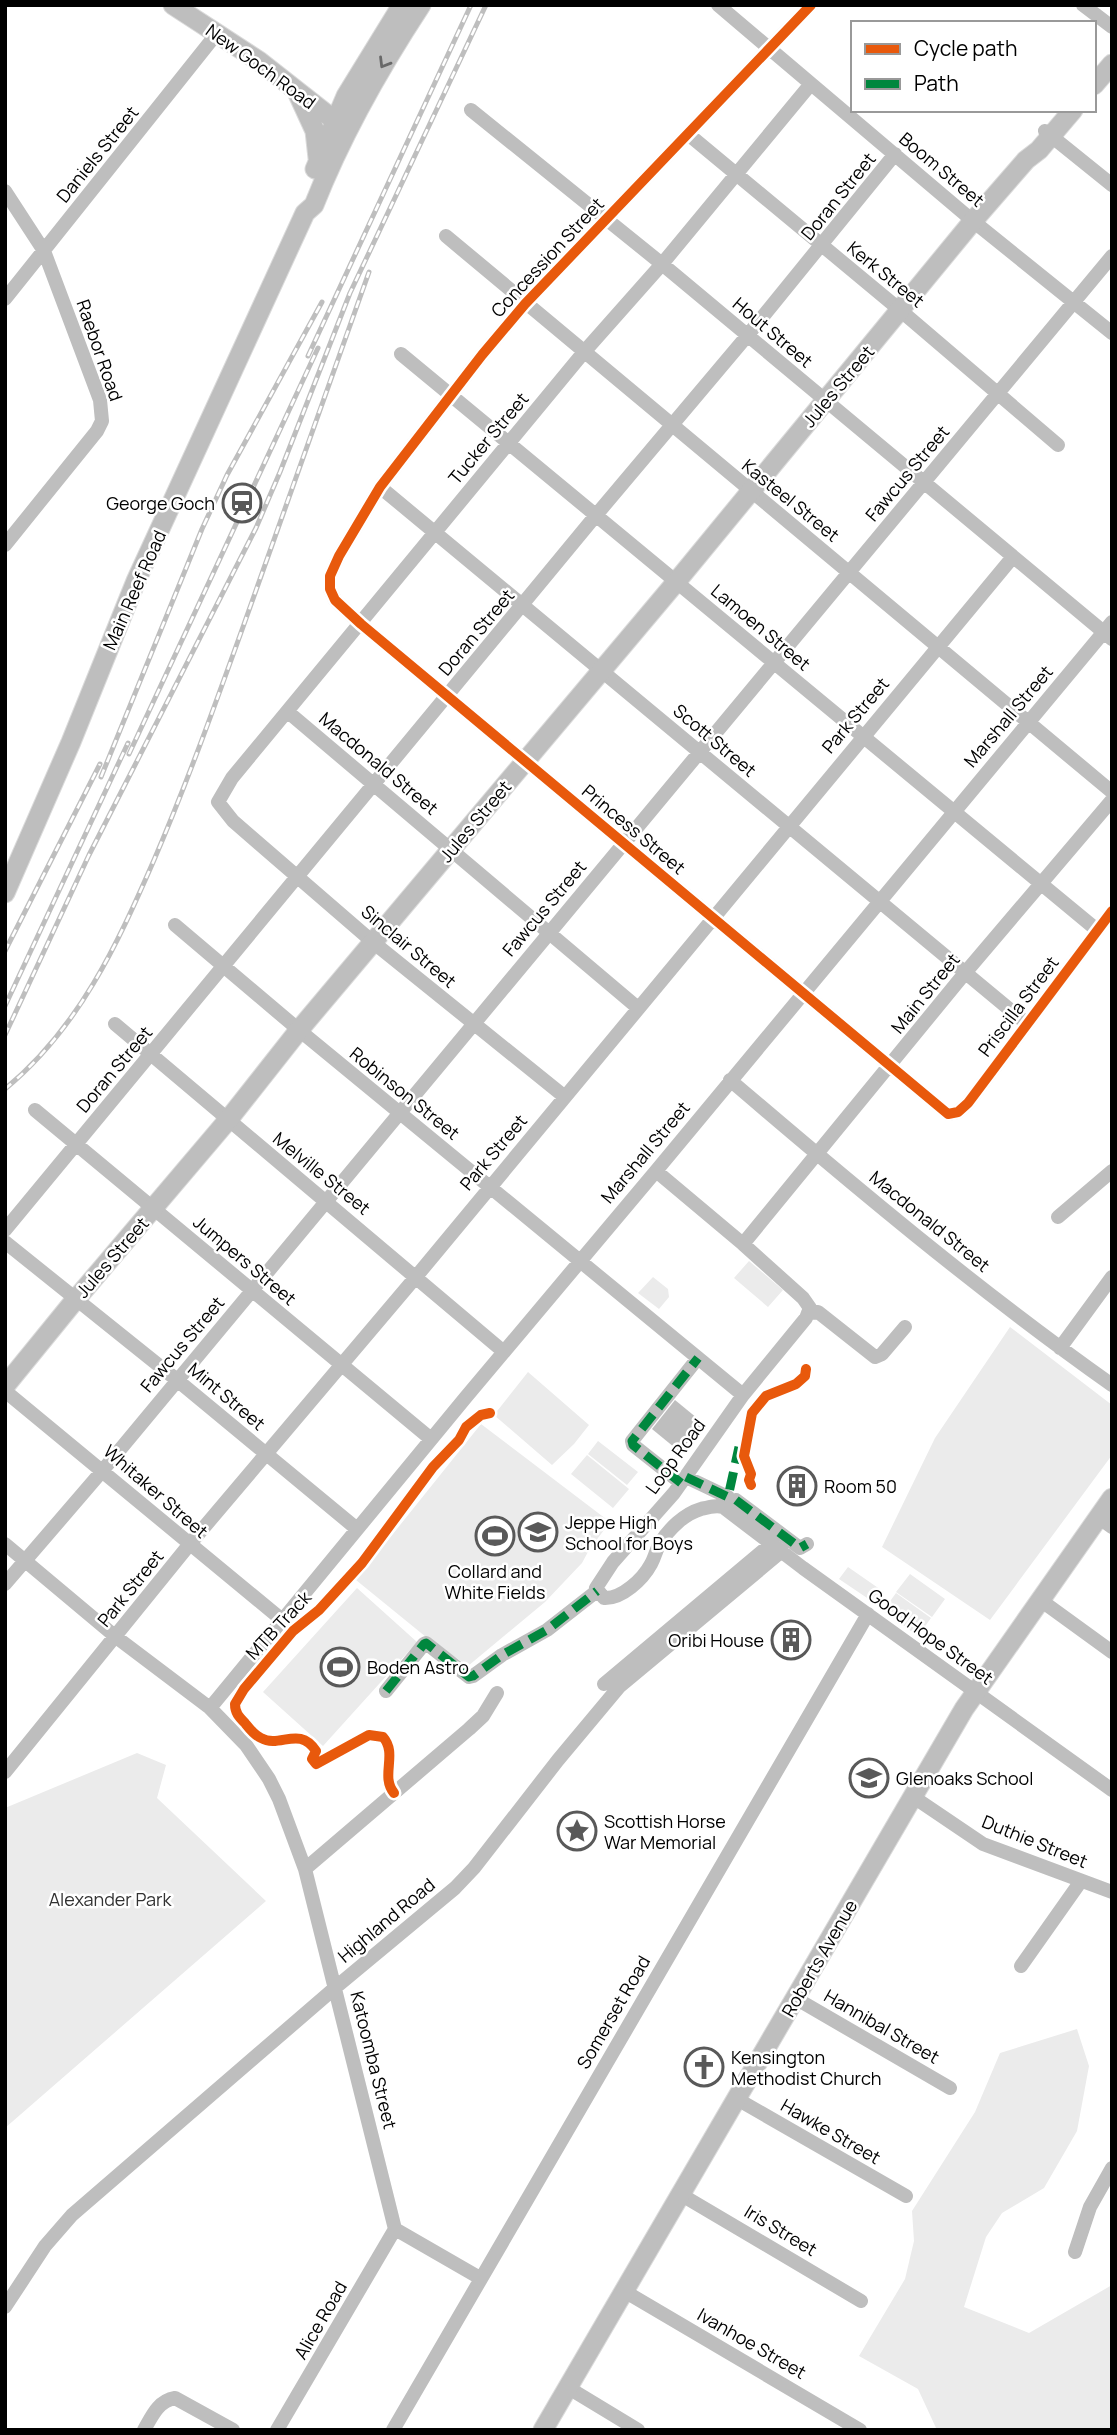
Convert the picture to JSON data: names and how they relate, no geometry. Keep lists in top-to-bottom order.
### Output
{
  "streets": {
    "main road": [
      "New Goch Road",
      "Jules Street",
      "Main Reef Road",
      "Roberts Avenue"
    ],
    "street": [
      "Daniels Street",
      "Boom Street",
      "Doran Street",
      "Concession Street",
      "Kerk Street",
      "Hout Street",
      "Raebor Road",
      "Tucker Street",
      "Fawcus Street",
      "Kasteel Street",
      "Lamoen Street",
      "Park Street",
      "Marshall Street",
      "Scott Street",
      "Macdonald Street",
      "Princess Street",
      "Sinclair Street",
      "Main Street",
      "Priscilla Street",
      "Robinson Street",
      "Melville Street",
      "Jumpers Street",
      "Mint Street",
      "Loop Road",
      "Whitaker Street",
      "Good Hope Street",
      "Duthie Street",
      "Highland Road",
      "Somerset Road",
      "Hannibal Street",
      "Katoomba Street",
      "Hawke Street",
      "Iris Street",
      "Alice Road",
      "Ivanhoe Street"
    ],
    "cycle path": ["MTB Track"]
  },
  "crossings": [
    ["New Goch Road", "Daniels Street"],
    ["New Goch Road", "Main Reef Road"],
    ["Daniels Street", "Raebor Road"],
    ["Boom Street", "Doran Street"],
    ["Boom Street", "Concession Street"],
    ["Boom Street", "Jules Street"],
    ["Boom Street", "Tucker Street"],
    ["Boom Street", "Fawcus Street"],
    ["Doran Street", "Kerk Street"],
    ["Doran Street", "Hout Street"],
    ["Doran Street", "Kasteel Street"],
    ["Doran Street", "Lamoen Street"],
    ["Doran Street", "Scott Street"],
    ["Doran Street", "Macdonald Street"],
    ["Doran Street", "Princess Street"],
    ["Doran Street", "Sinclair Street"],
    ["Doran Street", "Robinson Street"],
    ["Doran Street", "Melville Street"],
    ["Doran Street", "Jumpers Street"],
    ["Concession Street", "Kerk Street"],
    ["Concession Street", "Hout Street"],
    ["Concession Street", "Kasteel Street"],
    ["Concession Street", "Lamoen Street"],
    ["Concession Street", "Scott Street"],
    ["Concession Street", "Princess Street"],
    ["Kerk Street", "Jules Street"],
    ["Kerk Street", "Tucker Street"],
    ["Kerk Street", "Fawcus Street"],
    ["Hout Street", "Jules Street"],
    ["Hout Street", "Tucker Street"],
    ["Hout Street", "Fawcus Street"],
    ["Hout Street", "Park Street"],
    ["Hout Street", "Marshall Street"],
    ["Jules Street", "Kasteel Street"],
    ["Jules Street", "Lamoen Street"],
    ["Jules Street", "Scott Street"],
    ["Jules Street", "Macdonald Street"],
    ["Jules Street", "Princess Street"],
    ["Jules Street", "Sinclair Street"],
    ["Jules Street", "Robinson Street"],
    ["Jules Street", "Melville Street"],
    ["Jules Street", "Jumpers Street"],
    ["Jules Street", "Mint Street"],
    ["Jules Street", "Whitaker Street"],
    ["Tucker Street", "Kasteel Street"],
    ["Tucker Street", "Lamoen Street"],
    ["Tucker Street", "Scott Street"],
    ["Tucker Street", "Macdonald Street"],
    ["Tucker Street", "Princess Street"],
    ["Tucker Street", "Sinclair Street"],
    ["Fawcus Street", "Kasteel Street"],
    ["Fawcus Street", "Lamoen Street"],
    ["Fawcus Street", "Scott Street"],
    ["Fawcus Street", "Macdonald Street"],
    ["Fawcus Street", "Princess Street"],
    ["Fawcus Street", "Sinclair Street"],
    ["Fawcus Street", "Robinson Street"],
    ["Fawcus Street", "Melville Street"],
    ["Fawcus Street", "Jumpers Street"],
    ["Fawcus Street", "Mint Street"],
    ["Fawcus Street", "Whitaker Street"],
    ["Fawcus Street", "Katoomba Street"],
    ["Kasteel Street", "Park Street"],
    ["Kasteel Street", "Marshall Street"],
    ["Lamoen Street", "Park Street"],
    ["Lamoen Street", "Marshall Street"],
    ["Lamoen Street", "Main Street"],
    ["Lamoen Street", "Priscilla Street"],
    ["Park Street", "Scott Street"],
    ["Park Street", "Macdonald Street"],
    ["Park Street", "Princess Street"],
    ["Park Street", "Sinclair Street"],
    ["Park Street", "Robinson Street"],
    ["Park Street", "Melville Street"],
    ["Park Street", "Jumpers Street"],
    ["Park Street", "Mint Street"],
    ["Park Street", "Whitaker Street"],
    ["Park Street", "Katoomba Street"],
    ["Marshall Street", "Scott Street"],
    ["Marshall Street", "Macdonald Street"],
    ["Marshall Street", "Princess Street"],
    ["Marshall Street", "Robinson Street"],
    ["Marshall Street", "Melville Street"],
    ["Marshall Street", "Jumpers Street"],
    ["Marshall Street", "Mint Street"],
    ["Marshall Street", "Whitaker Street"],
    ["Marshall Street", "Katoomba Street"],
    ["Scott Street", "Main Street"],
    ["Scott Street", "Priscilla Street"],
    ["Macdonald Street", "Main Street"],
    ["Princess Street", "Main Street"],
    ["Princess Street", "Priscilla Street"],
    ["Robinson Street", "Loop Road"],
    ["Good Hope Street", "Highland Road"],
    ["Good Hope Street", "Roberts Avenue"],
    ["Good Hope Street", "Somerset Road"],
    ["Duthie Street", "Roberts Avenue"],
    ["Highland Road", "Katoomba Street"],
    ["Roberts Avenue", "Hannibal Street"],
    ["Roberts Avenue", "Hawke Street"],
    ["Roberts Avenue", "Iris Street"],
    ["Roberts Avenue", "Ivanhoe Street"],
    ["Katoomba Street", "Alice Road"]
  ],
  "parks": ["Alexander Park"],
  "places": {
    "station": ["George Goch"],
    "building": ["Room 50", "Oribi House"],
    "school or university": ["Jeppe High School for Boys", "Glenoaks School"],
    "sports": ["Collard and White Fields", "Boden Astro"],
    "place": ["Scottish Horse War Memorial"],
    "church": ["Kensington Methodist Church"]
  },
  "legend": ["Cycle path", "Path"]
}
